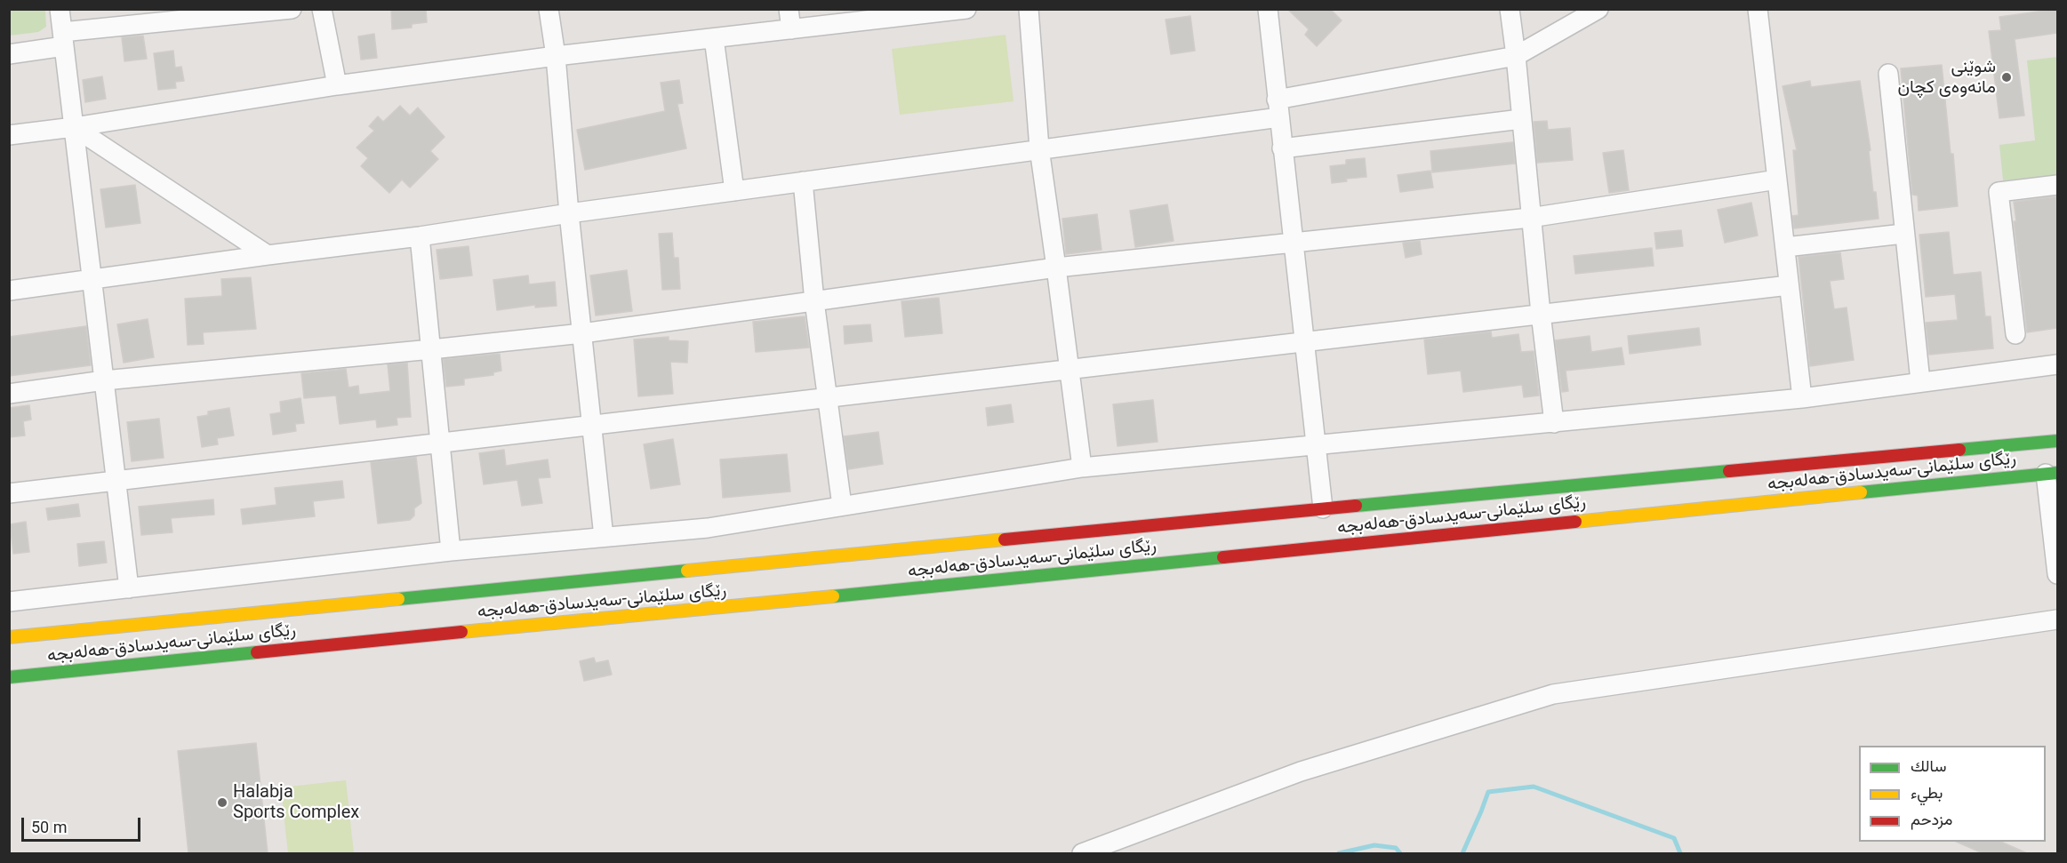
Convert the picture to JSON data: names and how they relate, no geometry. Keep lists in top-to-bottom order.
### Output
{
  "streets": {
    "highway": ["رێگای سلێمانی-سەیدسادق-هەلەبجە"]
  },
  "places": ["شوێنی مانەوەی کچان", "Halabja Sports Complex"],
  "legend": ["سالك", "بطيء", "مزدحم"],
  "scale_bar": "50 m"
}
